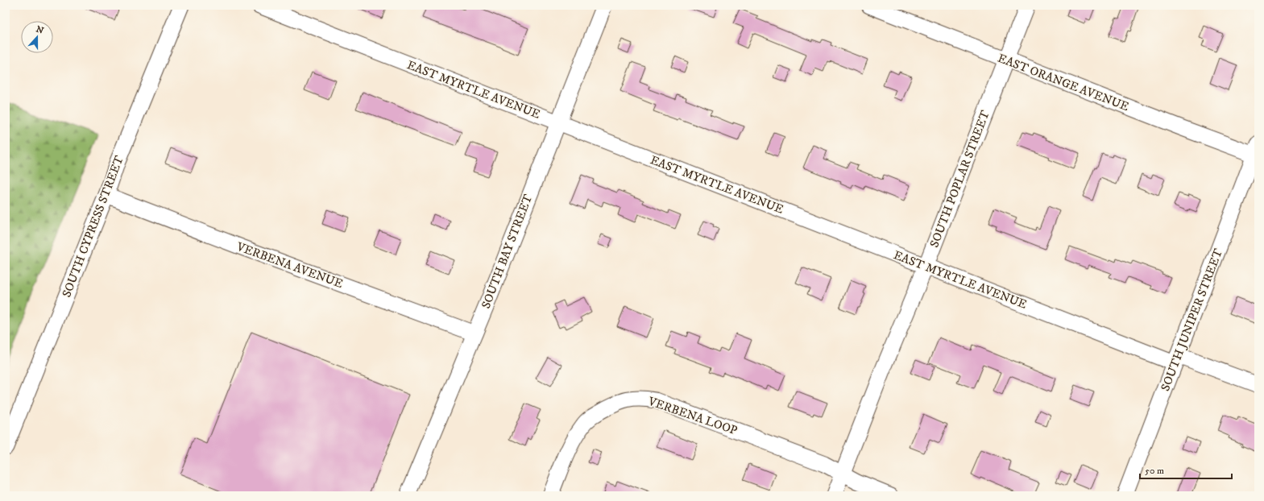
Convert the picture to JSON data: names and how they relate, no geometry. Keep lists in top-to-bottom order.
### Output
{
  "streets": {
    "street": [
      "EAST ORANGE AVENUE",
      "EAST MYRTLE AVENUE",
      "SOUTH POPLAR STREET",
      "SOUTH CYPRESS STREET",
      "SOUTH BAY STREET",
      "VERBENA AVENUE",
      "SOUTH JUNIPER STREET",
      "VERBENA LOOP"
    ]
  },
  "crossings": [
    ["EAST ORANGE AVENUE", "SOUTH POPLAR STREET"],
    ["EAST ORANGE AVENUE", "SOUTH JUNIPER STREET"],
    ["EAST MYRTLE AVENUE", "SOUTH POPLAR STREET"],
    ["EAST MYRTLE AVENUE", "SOUTH BAY STREET"],
    ["EAST MYRTLE AVENUE", "SOUTH JUNIPER STREET"],
    ["SOUTH POPLAR STREET", "VERBENA LOOP"],
    ["SOUTH CYPRESS STREET", "VERBENA AVENUE"],
    ["SOUTH BAY STREET", "VERBENA AVENUE"]
  ],
  "scale_bar": "50 m",
  "north": "top"
}
